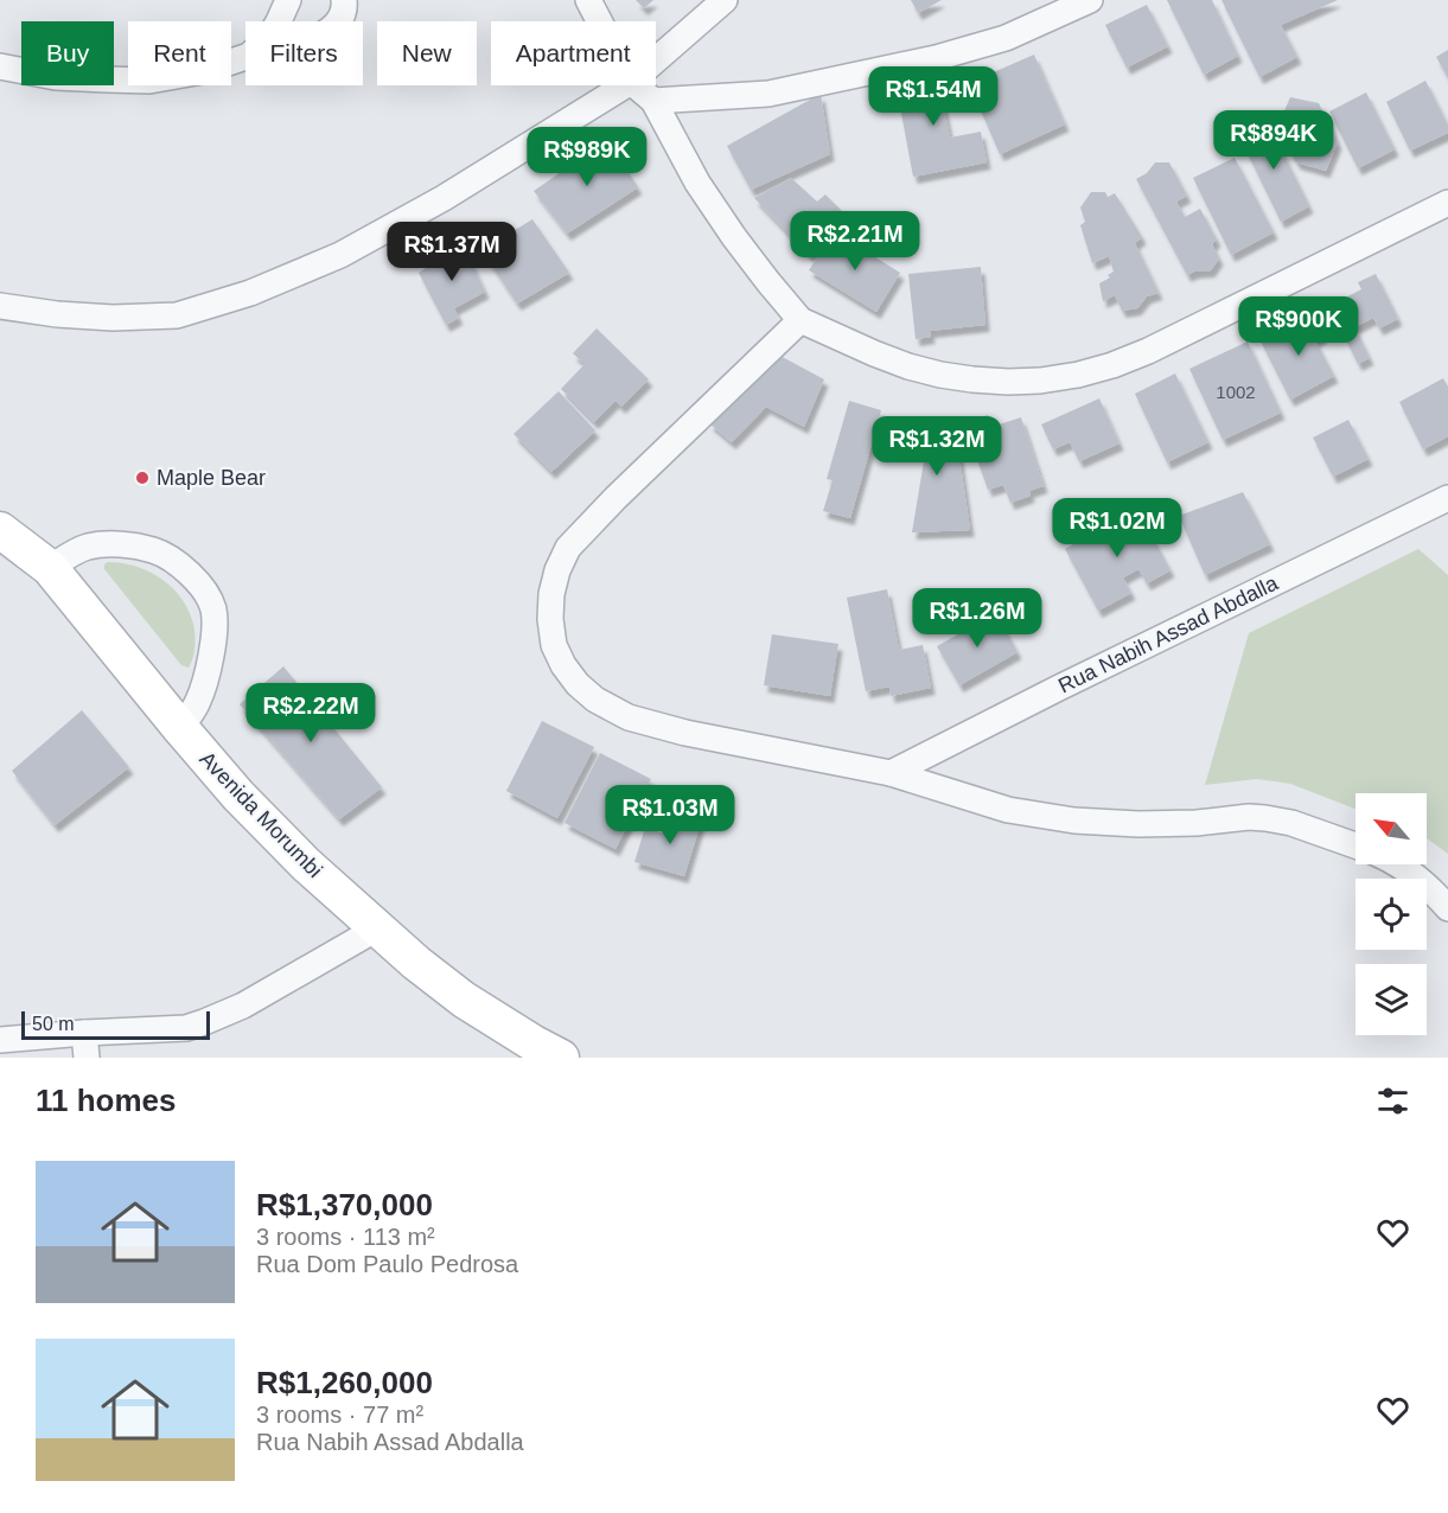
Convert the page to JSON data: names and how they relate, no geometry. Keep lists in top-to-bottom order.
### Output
{
  "streets": {
    "main road": ["Avenida Morumbi"],
    "street": ["Rua Nabih Assad Abdalla"]
  },
  "places": ["Maple Bear"],
  "house_numbers": ["1002"],
  "scale_bar": "50 m",
  "north": "top left",
  "page": {
    "chip": [
      "Buy",
      "Rent",
      "Filters",
      "New",
      "Apartment"
    ],
    "price": [
      "R$1.54M",
      "R$894K",
      "R$989K",
      "R$2.21M",
      "R$1.37M",
      "R$900K",
      "R$1.32M",
      "R$1.02M",
      "R$1.26M",
      "R$2.22M",
      "R$1.03M"
    ],
    "scale": "50 m",
    "heading": "11 homes",
    "list": [
      {
        "name": "R$1,370,000",
        "note": "3 rooms · 113 m² · Rua Dom Paulo Pedrosa"
      },
      {
        "name": "R$1,260,000",
        "note": "3 rooms · 77 m² · Rua Nabih Assad Abdalla"
      }
    ]
  }
}
